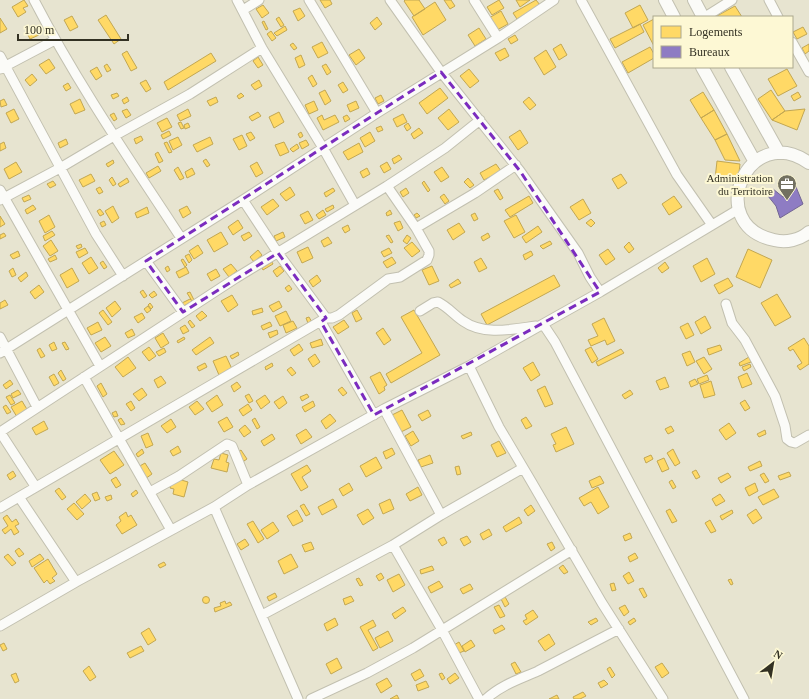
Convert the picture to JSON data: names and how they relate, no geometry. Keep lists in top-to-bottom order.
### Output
{
  "places": {
    "office": ["Administration du Territoire"]
  },
  "legend": ["Logements", "Bureaux"],
  "scale_bar": "100 m",
  "north": "top right"
}
